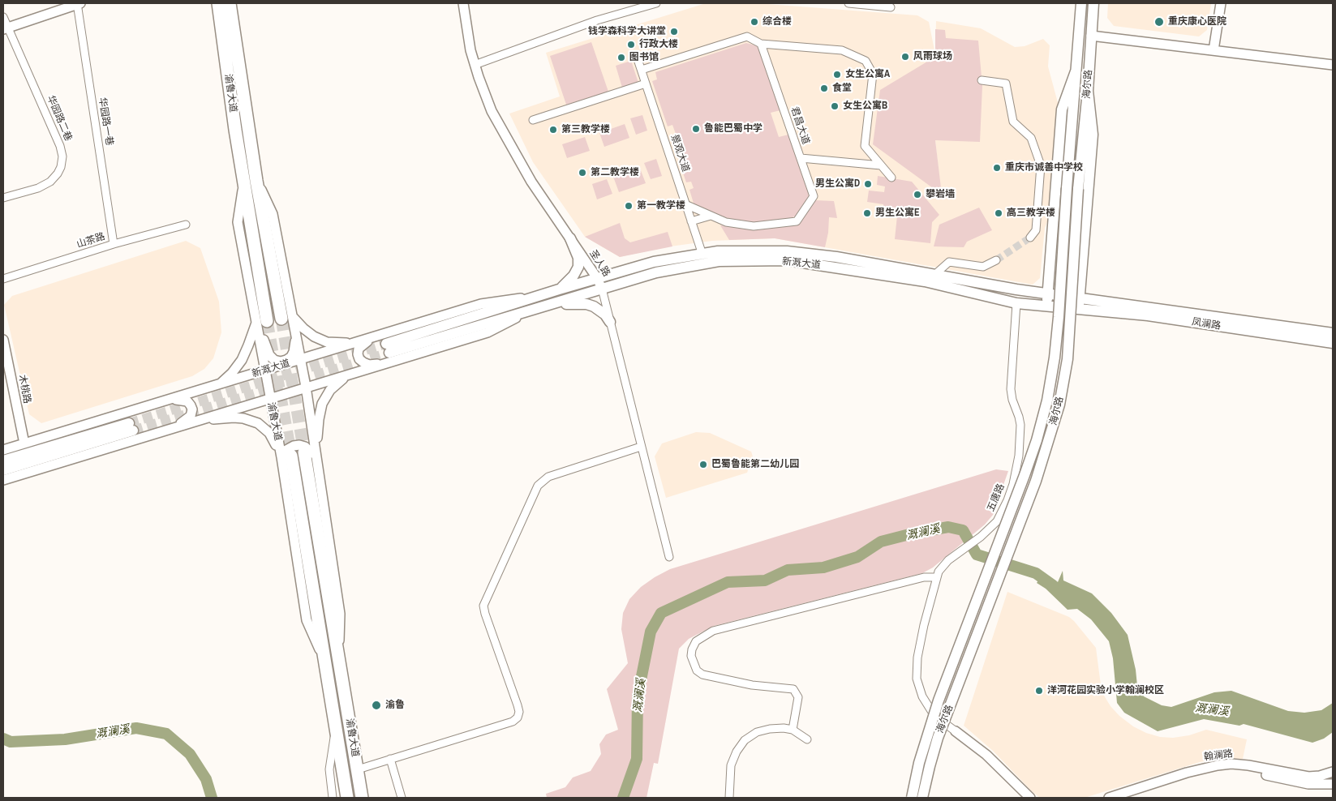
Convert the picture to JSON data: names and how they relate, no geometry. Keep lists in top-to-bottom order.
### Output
{
  "streets": {
    "highway": ["渝鲁大道"],
    "main road": ["海尔路", "新溉大道", "凤澜路"],
    "street": [
      "华园路二巷",
      "华园路一巷",
      "君昌大道",
      "景观大道",
      "山茶路",
      "圣人路",
      "木桃路",
      "五唐路",
      "翰澜路"
    ]
  },
  "crossings": [
    ["渝鲁大道", "新溉大道"],
    ["华园路一巷", "山茶路"],
    ["君昌大道", "景观大道"],
    ["景观大道", "新溉大道"],
    ["圣人路", "新溉大道"],
    ["新溉大道", "凤澜路"],
    ["新溉大道", "木桃路"],
    ["新溉大道", "五唐路"]
  ],
  "water": ["溉澜溪"],
  "places": [
    "综合楼",
    "重庆康心医院",
    "钱学森科学大讲堂",
    "行政大楼",
    "风雨球场",
    "图书馆",
    "女生公寓A",
    "食堂",
    "女生公寓B",
    "鲁能巴蜀中学",
    "第三教学楼",
    "重庆市诚善中学校",
    "第二教学楼",
    "男生公寓D",
    "攀岩墙",
    "第一教学楼",
    "男生公寓E",
    "高三教学楼",
    "巴蜀鲁能第二幼儿园",
    "洋河花园实验小学翰澜校区",
    "渝鲁"
  ]
}
